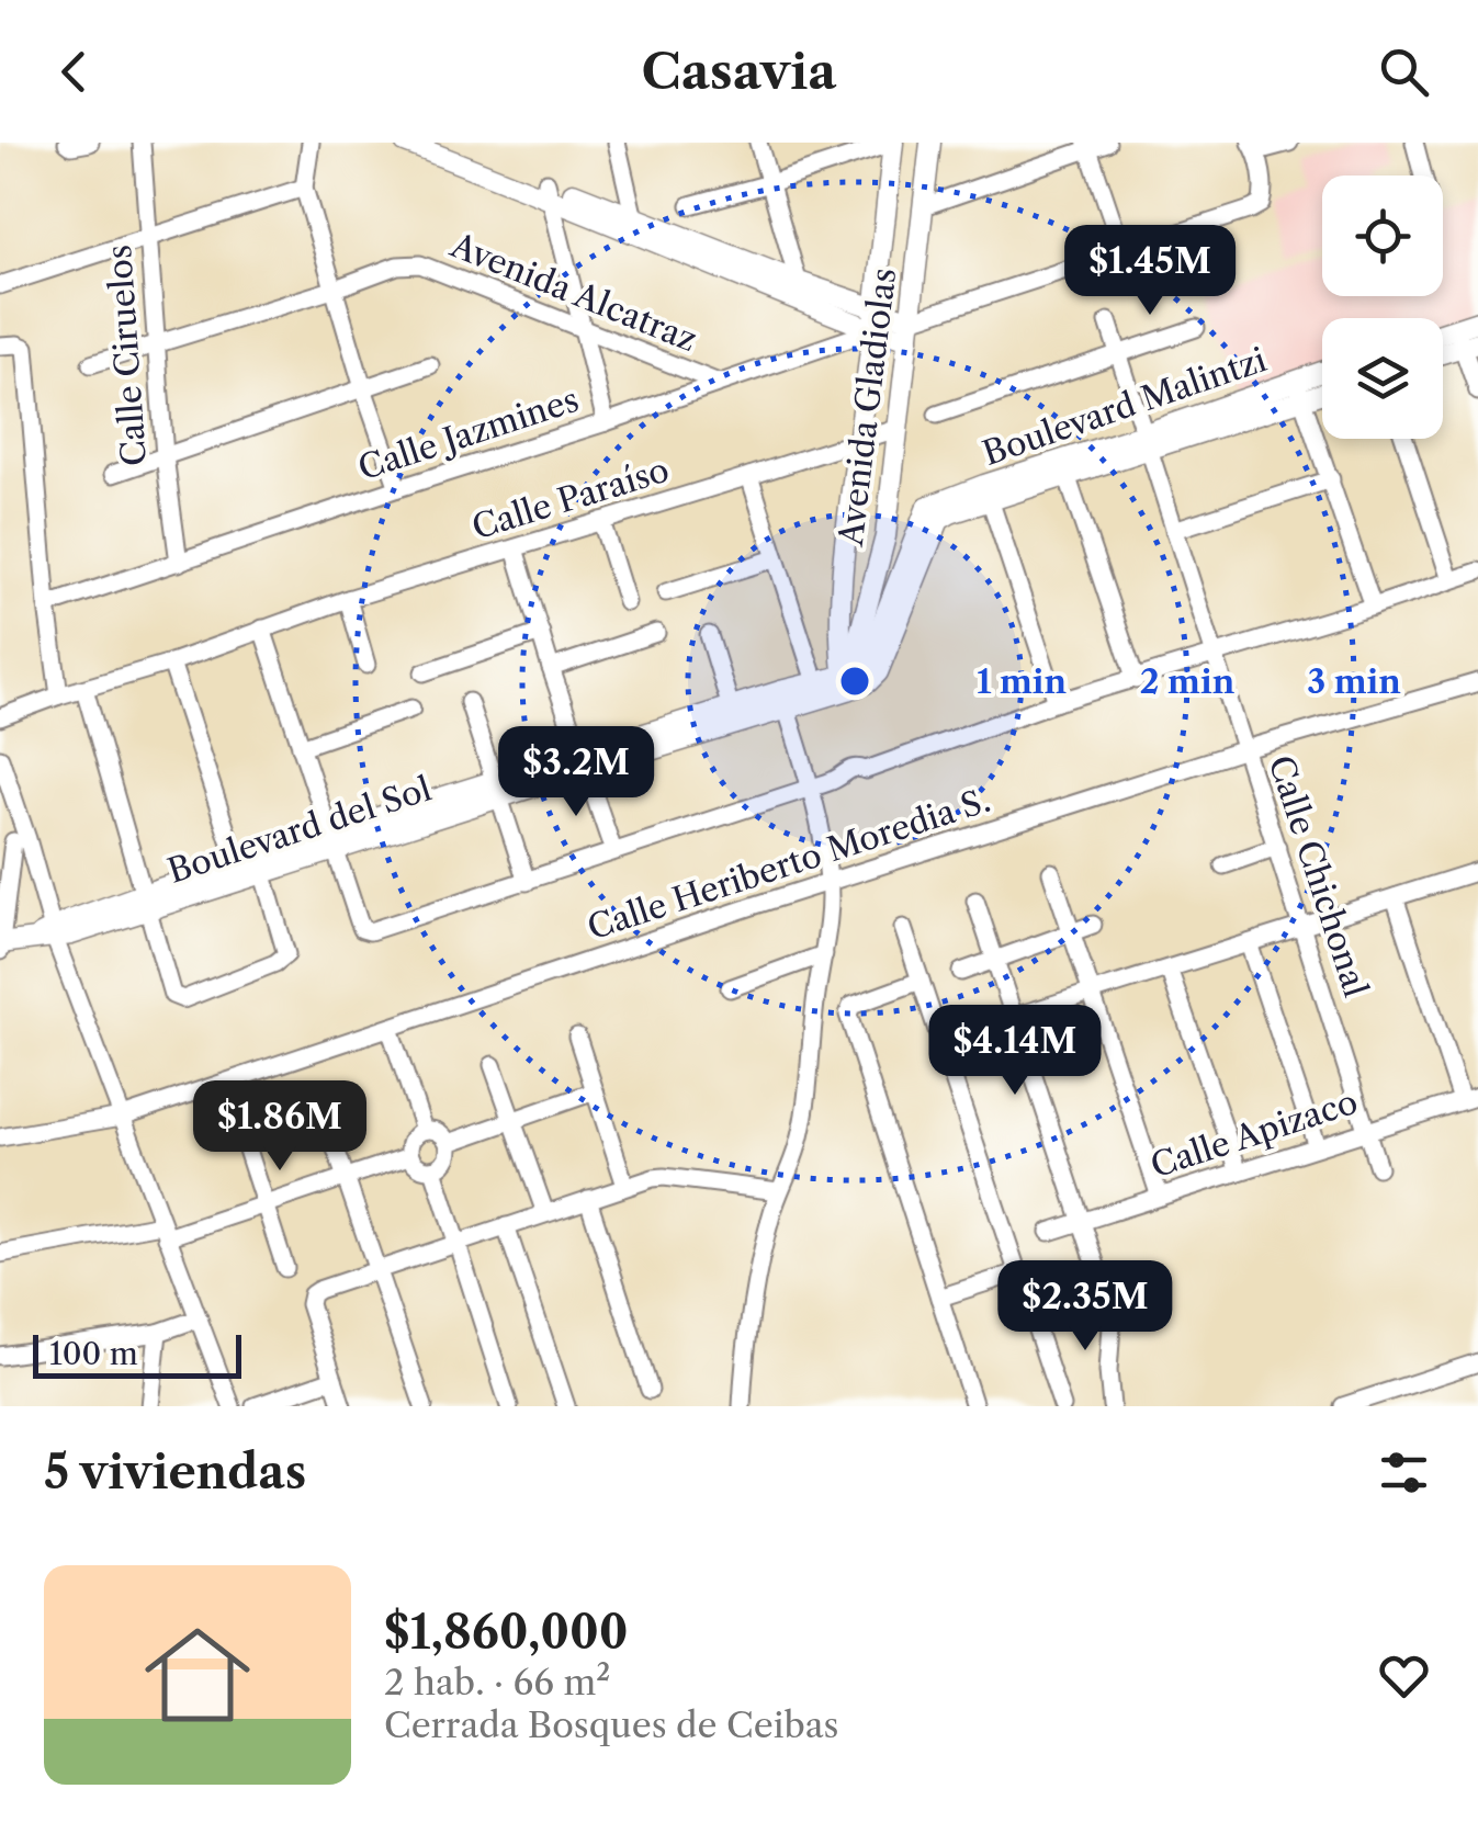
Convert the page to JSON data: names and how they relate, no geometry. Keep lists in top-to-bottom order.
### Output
{
  "streets": {
    "street": [
      "Avenida Alcatraz",
      "Calle Ciruelos",
      "Avenida Gladiolas",
      "Boulevard Malintzi",
      "Calle Jazmines",
      "Calle Paraíso",
      "Boulevard del Sol",
      "Calle Heriberto Moredia S.",
      "Calle Chichonal",
      "Calle Apizaco"
    ]
  },
  "crossings": [
    ["Avenida Alcatraz", "Calle Ciruelos"],
    ["Avenida Alcatraz", "Calle Jazmines"],
    ["Calle Ciruelos", "Calle Jazmines"],
    ["Avenida Gladiolas", "Calle Jazmines"],
    ["Avenida Gladiolas", "Calle Paraíso"],
    ["Avenida Gladiolas", "Boulevard del Sol"],
    ["Boulevard Malintzi", "Boulevard del Sol"],
    ["Boulevard Malintzi", "Calle Chichonal"],
    ["Calle Heriberto Moredia S.", "Calle Chichonal"],
    ["Calle Chichonal", "Calle Apizaco"]
  ],
  "scale_bar": "100 m",
  "page": {
    "header": "Casavia",
    "price": [
      "$1.45M",
      "$3.2M",
      "$4.14M",
      "$1.86M",
      "$2.35M"
    ],
    "scale": "100 m",
    "heading": "5 viviendas",
    "list": [
      {
        "name": "$1,860,000",
        "note": "2 hab. · 66 m² · Cerrada Bosques de Ceibas"
      }
    ]
  },
  "rings": ["1 min", "2 min", "3 min"]
}
